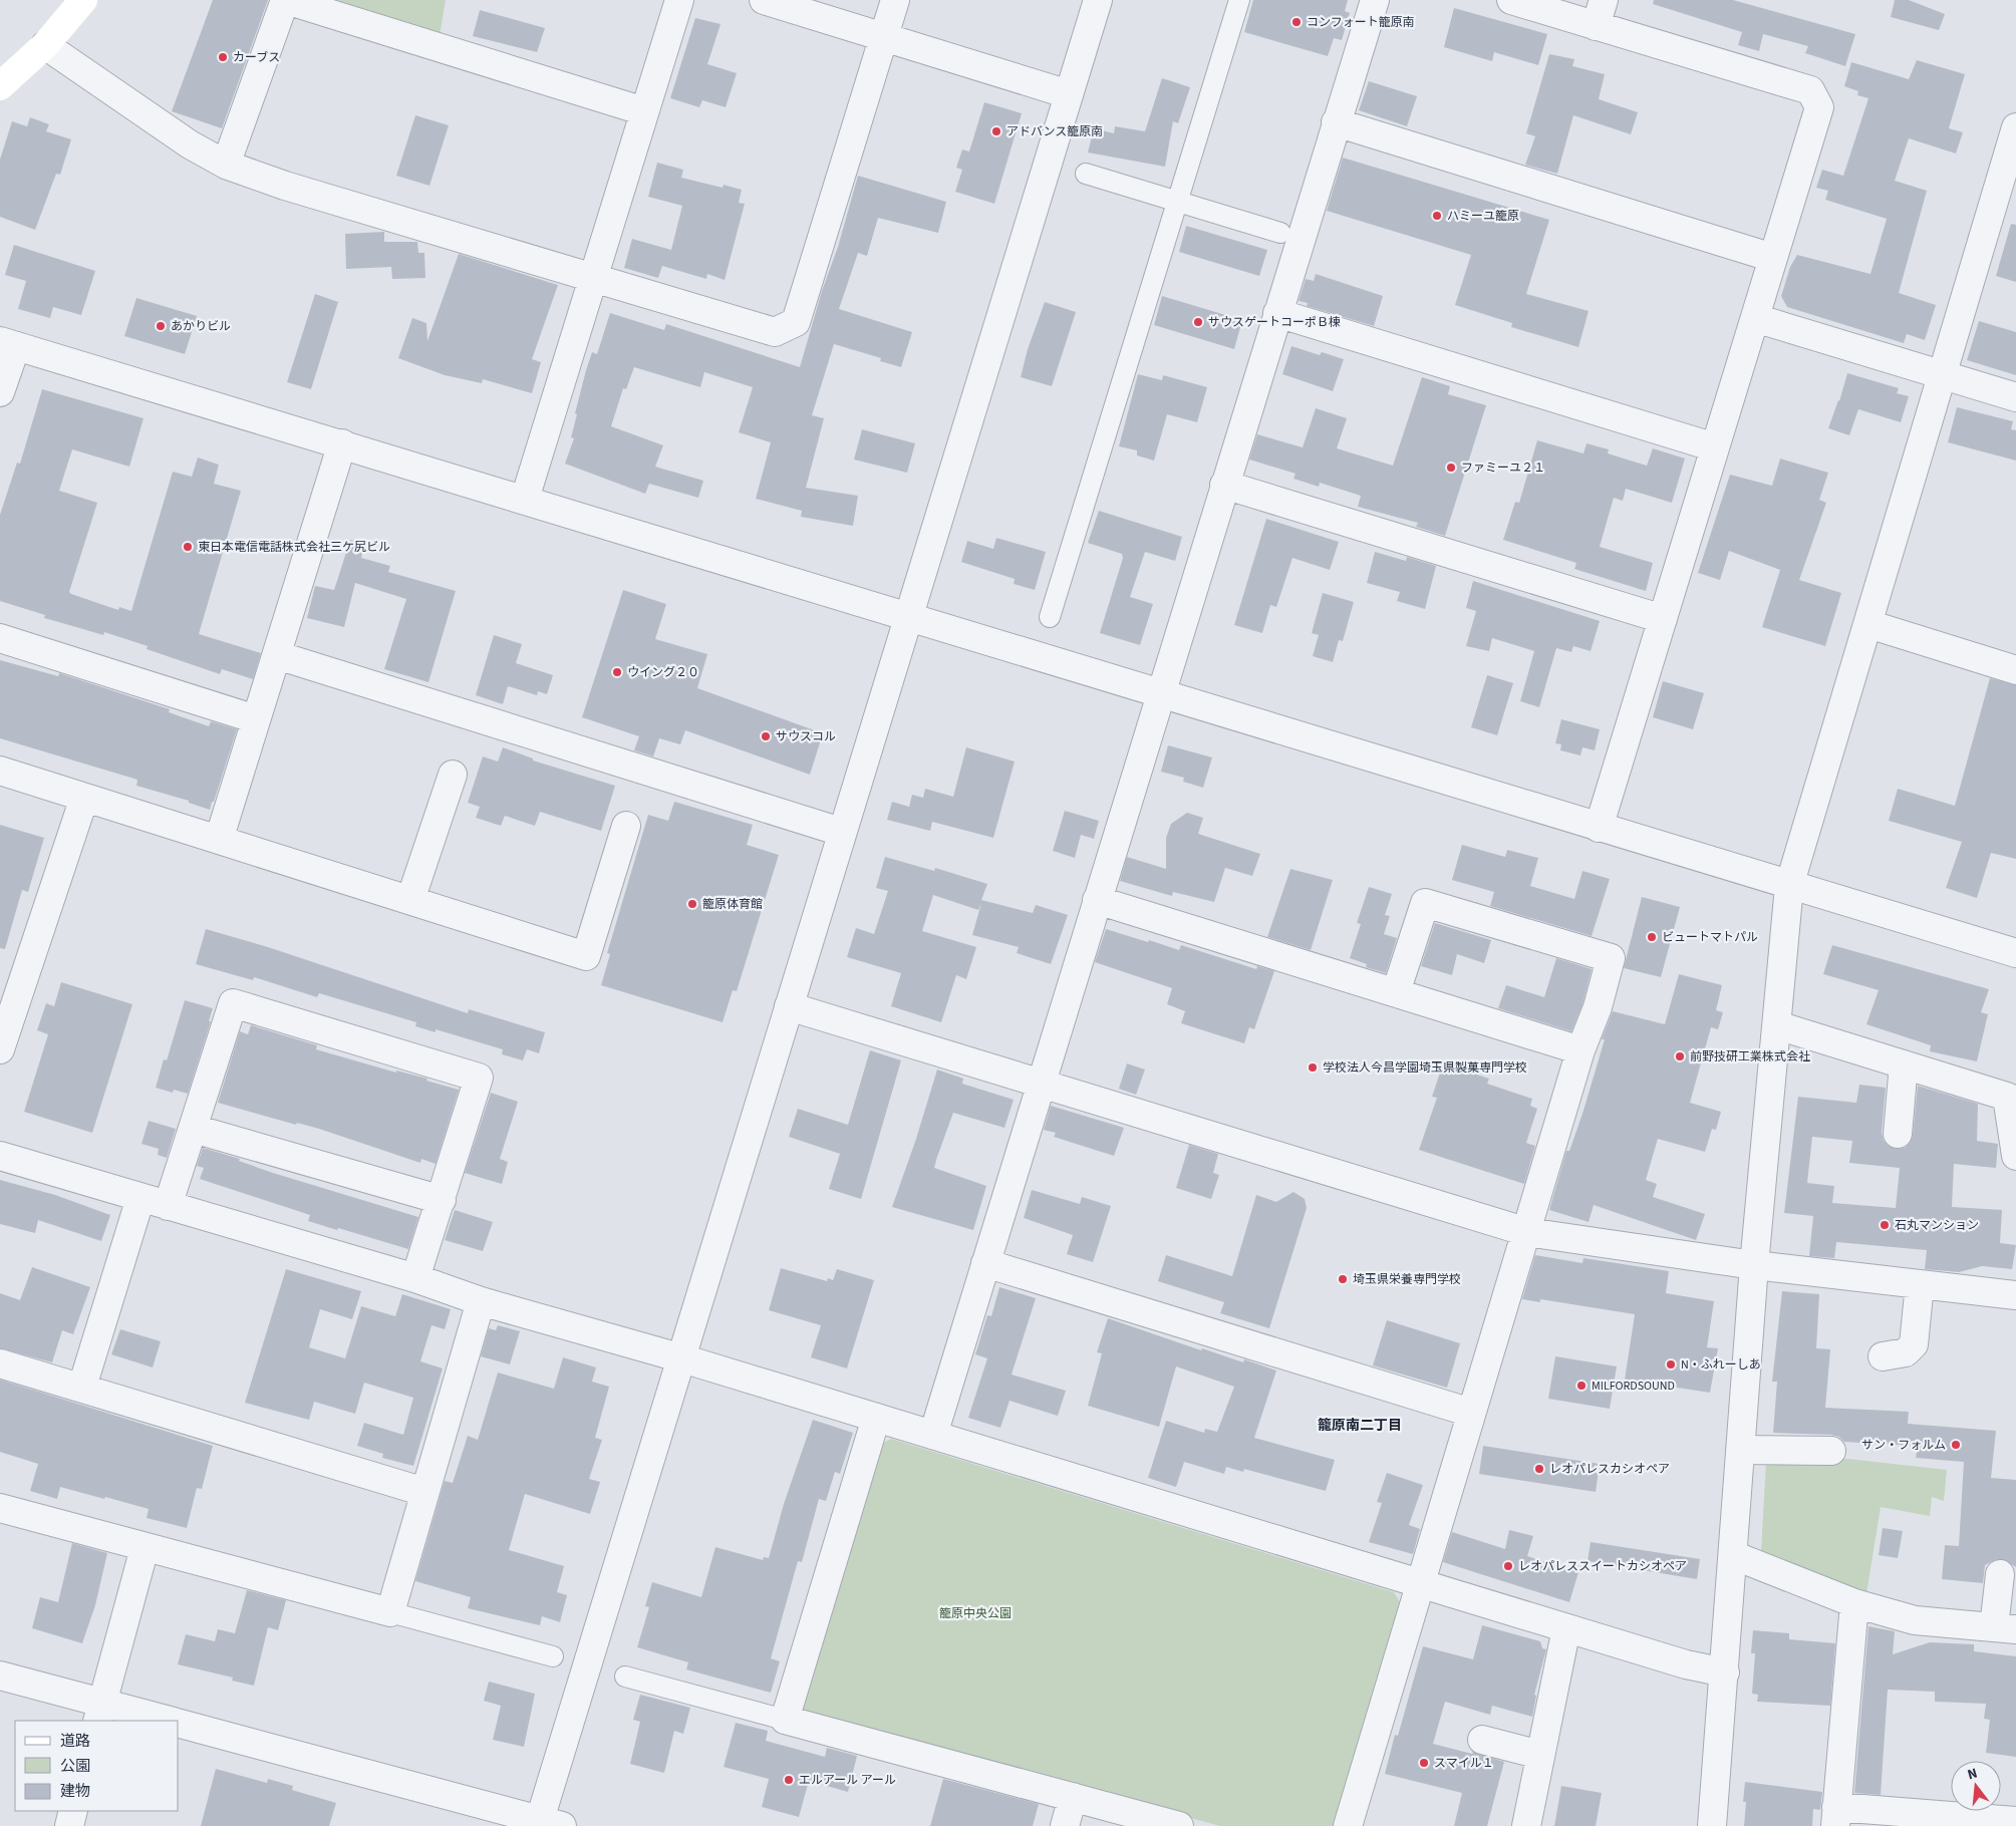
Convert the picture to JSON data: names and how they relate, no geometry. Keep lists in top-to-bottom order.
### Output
{
  "districts": ["籠原南二丁目"],
  "parks": ["籠原中央公園"],
  "places": [
    "コンフォート籠原南",
    "カーブス",
    "アドバンス籠原南",
    "ハミーユ籠原",
    "サウスゲートコーポＢ棟",
    "あかりビル",
    "ファミーユ２１",
    "東日本電信電話株式会社三ケ尻ビル",
    "ウイング２０",
    "サウスコル",
    "籠原体育館",
    "ビュートマトパル",
    "前野技研工業株式会社",
    "学校法人今昌学園埼玉県製菓専門学校",
    "石丸マンション",
    "埼玉県栄養専門学校",
    "N・ふれーしあ",
    "MILFORDSOUND",
    "サン・フォルム",
    "レオパレスカシオペア",
    "レオパレススイートカシオペア",
    "スマイル１",
    "エルアール アール"
  ],
  "legend": ["道路", "公園", "建物"],
  "north": "top"
}
